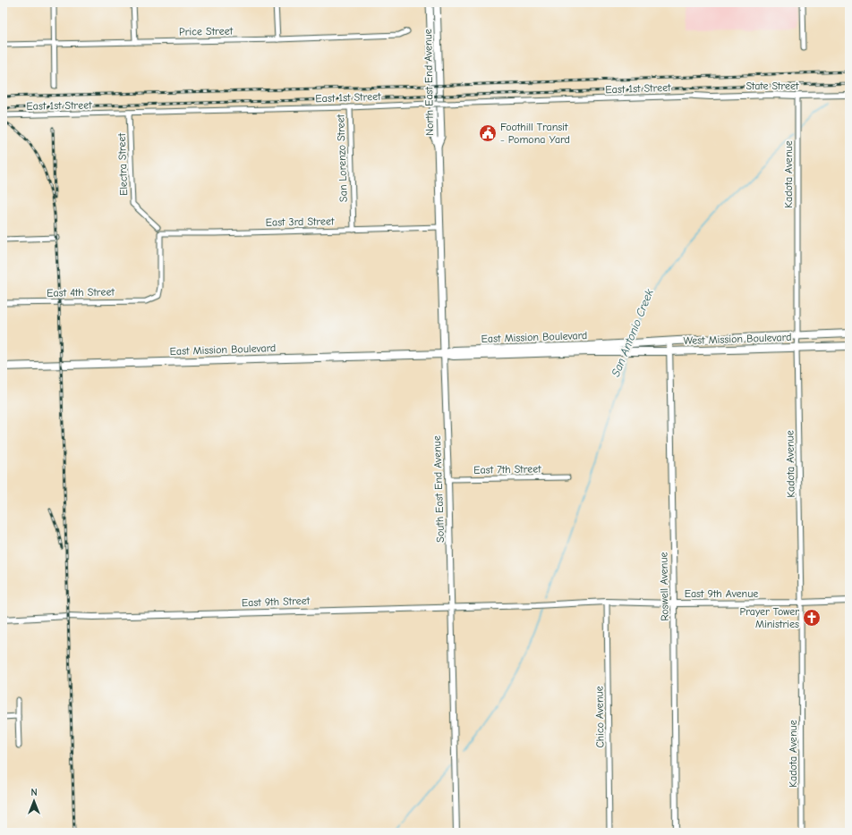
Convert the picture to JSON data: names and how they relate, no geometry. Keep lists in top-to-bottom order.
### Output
{
  "streets": {
    "main road": [
      "North East End Avenue",
      "East Mission Boulevard",
      "West Mission Boulevard",
      "South East End Avenue"
    ],
    "street": [
      "Price Street",
      "State Street",
      "East 1st Street",
      "San Lorenzo Street",
      "Electra Street",
      "Kadota Avenue",
      "East 3rd Street",
      "East 4th Street",
      "East 7th Street",
      "Roswell Avenue",
      "East 9th Avenue",
      "East 9th Street",
      "Chico Avenue"
    ]
  },
  "crossings": [
    ["North East End Avenue", "South East End Avenue"],
    ["State Street", "East 1st Street"],
    ["State Street", "Kadota Avenue"],
    ["East 1st Street", "San Lorenzo Street"],
    ["East 1st Street", "Electra Street"],
    ["San Lorenzo Street", "East 3rd Street"],
    ["Kadota Avenue", "East Mission Boulevard"],
    ["Kadota Avenue", "West Mission Boulevard"],
    ["Kadota Avenue", "East 9th Avenue"],
    ["East 3rd Street", "East 4th Street"],
    ["East 3rd Street", "South East End Avenue"],
    ["East Mission Boulevard", "West Mission Boulevard"],
    ["East Mission Boulevard", "South East End Avenue"],
    ["East Mission Boulevard", "Roswell Avenue"],
    ["West Mission Boulevard", "Roswell Avenue"],
    ["East 7th Street", "South East End Avenue"],
    ["South East End Avenue", "East 9th Street"],
    ["Roswell Avenue", "East 9th Avenue"],
    ["East 9th Avenue", "East 9th Street"],
    ["East 9th Avenue", "Chico Avenue"]
  ],
  "water": ["San Antonio Creek"],
  "places": {
    "public building": ["Foothill Transit - Pomona Yard"],
    "church": ["Prayer Tower Ministries"]
  },
  "north": "top"
}
